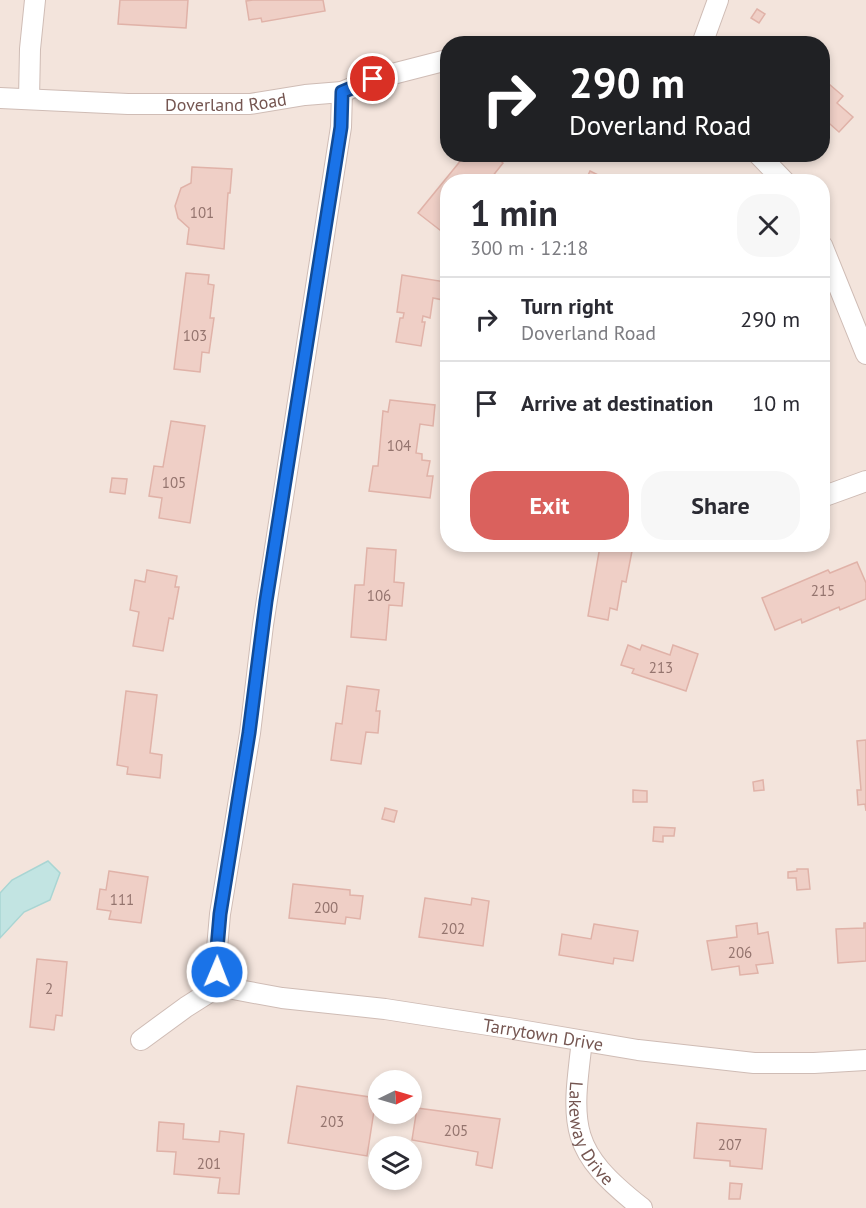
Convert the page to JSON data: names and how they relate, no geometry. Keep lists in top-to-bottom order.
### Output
{
  "streets": {
    "street": ["Doverland Road", "Tarrytown Drive", "Lakeway Drive"]
  },
  "crossings": [
    ["Tarrytown Drive", "Lakeway Drive"]
  ],
  "house_numbers": [
    "101",
    "103",
    "104",
    "105",
    "215",
    "106",
    "213",
    "111",
    "200",
    "202",
    "206",
    "2",
    "203",
    "205",
    "207",
    "201"
  ],
  "north": "right",
  "page": {
    "turn": ["290 m", "Doverland Road"],
    "heading": ["1 min", "300 m · 12:18"],
    "list": [
      {
        "name": "Turn right",
        "note": "Doverland Road",
        "value": "290 m"
      },
      {
        "name": "Arrive at destination",
        "value": "10 m"
      }
    ],
    "buttons": ["Exit", "Share"]
  }
}
